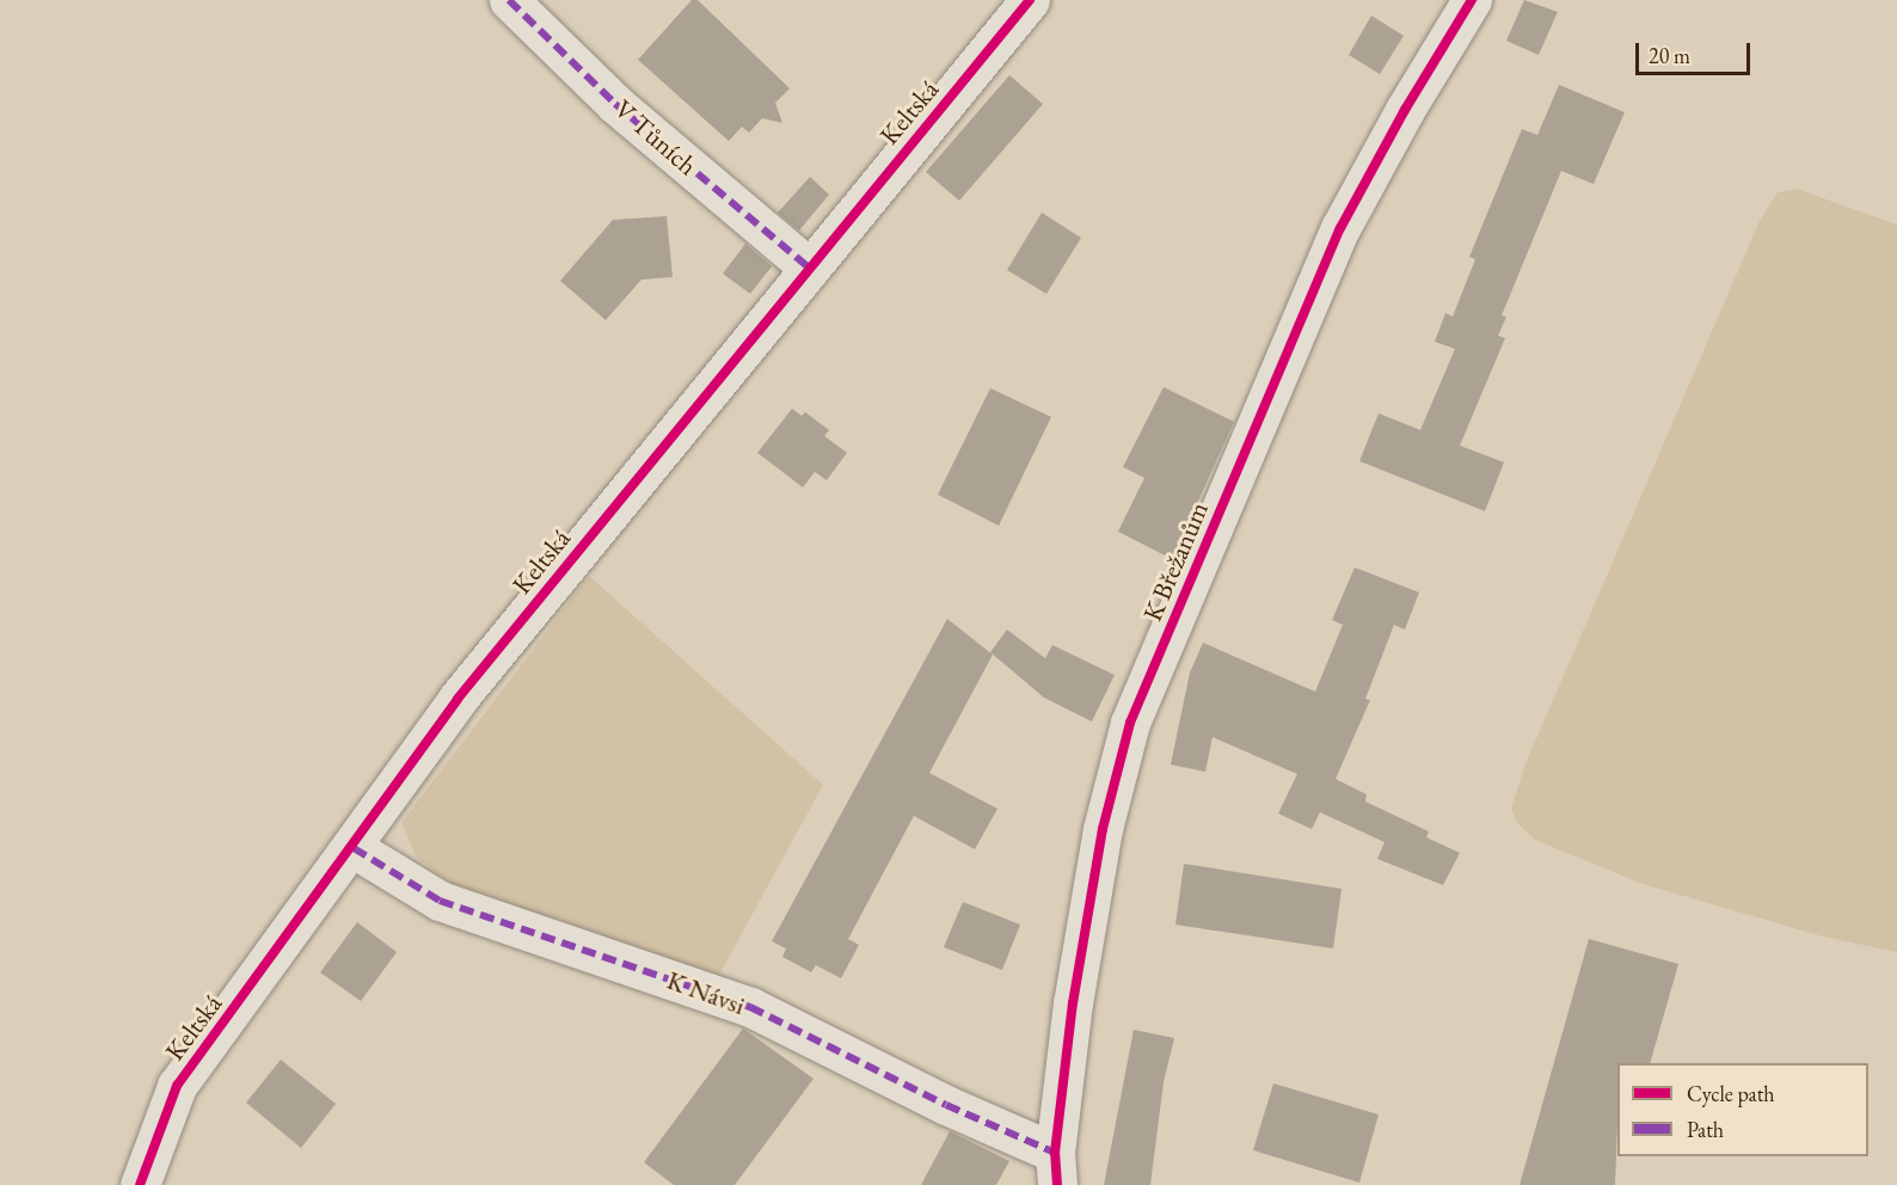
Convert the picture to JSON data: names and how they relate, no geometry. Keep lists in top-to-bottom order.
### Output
{
  "streets": {
    "street": [
      "Keltská",
      "V Tůních",
      "K Břežanům",
      "K Návsi"
    ]
  },
  "crossings": [
    ["Keltská", "V Tůních"],
    ["Keltská", "K Návsi"],
    ["K Břežanům", "K Návsi"]
  ],
  "legend": ["Cycle path", "Path"],
  "scale_bar": "20 m"
}
